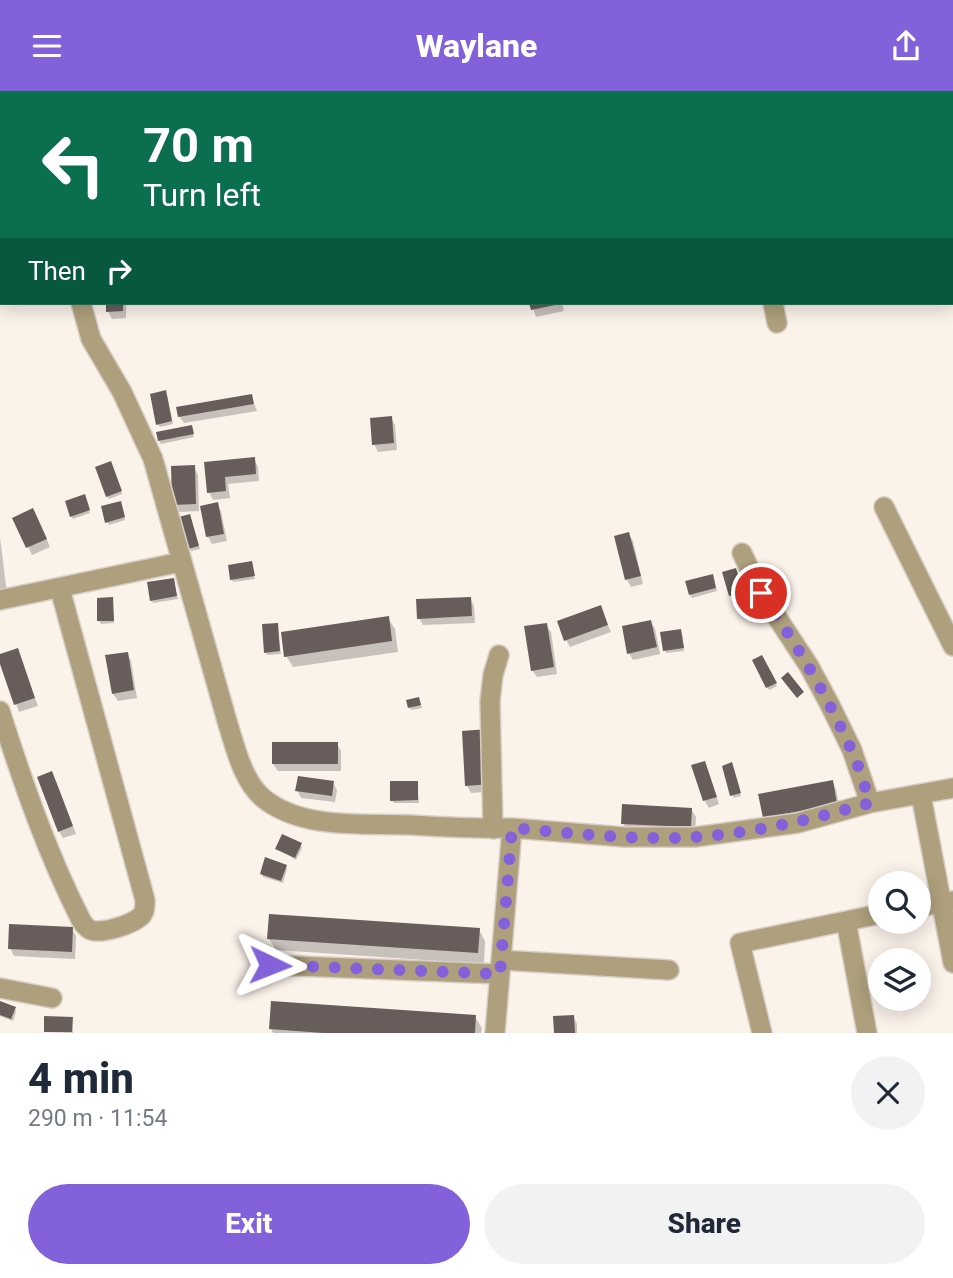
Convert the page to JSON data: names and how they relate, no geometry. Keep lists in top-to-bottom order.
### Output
{
  "page": {
    "header": "Waylane",
    "turn": ["70 m", "Turn left"],
    "then": "Then",
    "heading": ["4 min", "290 m · 11:54"],
    "buttons": ["Exit", "Share"]
  }
}
